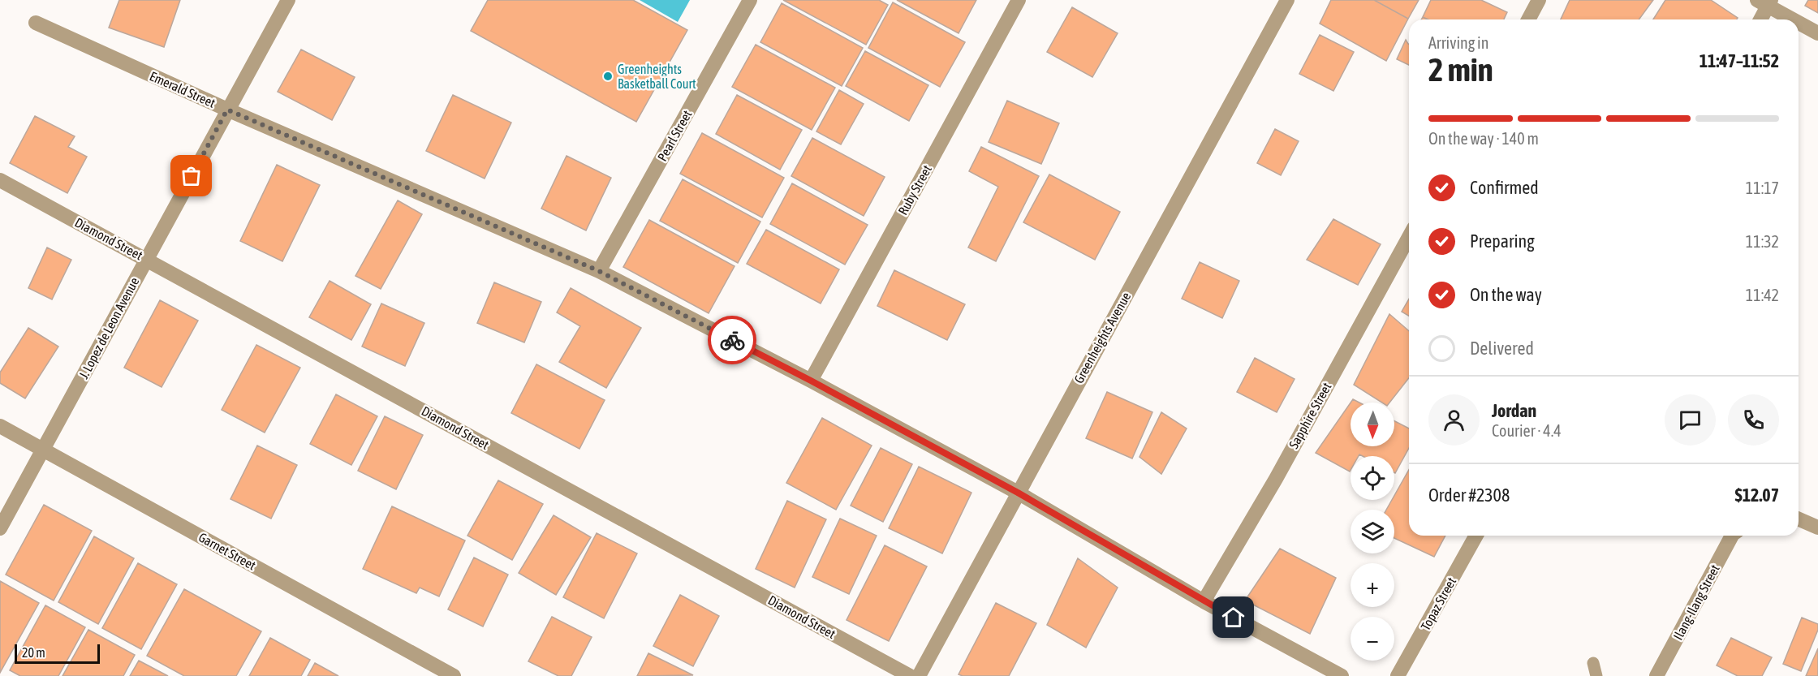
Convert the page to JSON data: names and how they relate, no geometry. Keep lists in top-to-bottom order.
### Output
{
  "streets": {
    "street": [
      "Emerald Street",
      "Pearl Street",
      "Ruby Street",
      "Diamond Street",
      "J. Lopez de Leon Avenue",
      "Greenheights Avenue",
      "Sapphire Street",
      "Garnet Street",
      "Ilang-Ilang Street",
      "Topaz Street"
    ]
  },
  "crossings": [
    ["Emerald Street", "Pearl Street"],
    ["Emerald Street", "Ruby Street"],
    ["Emerald Street", "J. Lopez de Leon Avenue"],
    ["Emerald Street", "Greenheights Avenue"],
    ["Emerald Street", "Sapphire Street"],
    ["Diamond Street", "J. Lopez de Leon Avenue"],
    ["J. Lopez de Leon Avenue", "Garnet Street"]
  ],
  "places": ["Greenheights Basketball Court"],
  "scale_bar": "20 m",
  "north": "bottom",
  "page": {
    "heading": ["2 min", "Arriving in", "11:47–11:52"],
    "panel": [
      "Jordan",
      "Courier · 4.4",
      "Order #2308",
      "$12.07"
    ],
    "bar": "On the way · 140 m",
    "list": [
      ["Confirmed", "11:17"],
      ["Preparing", "11:32"],
      ["On the way", "11:42"],
      "Delivered"
    ],
    "map_buttons": ["+", "−"],
    "scale": "20 m"
  }
}
